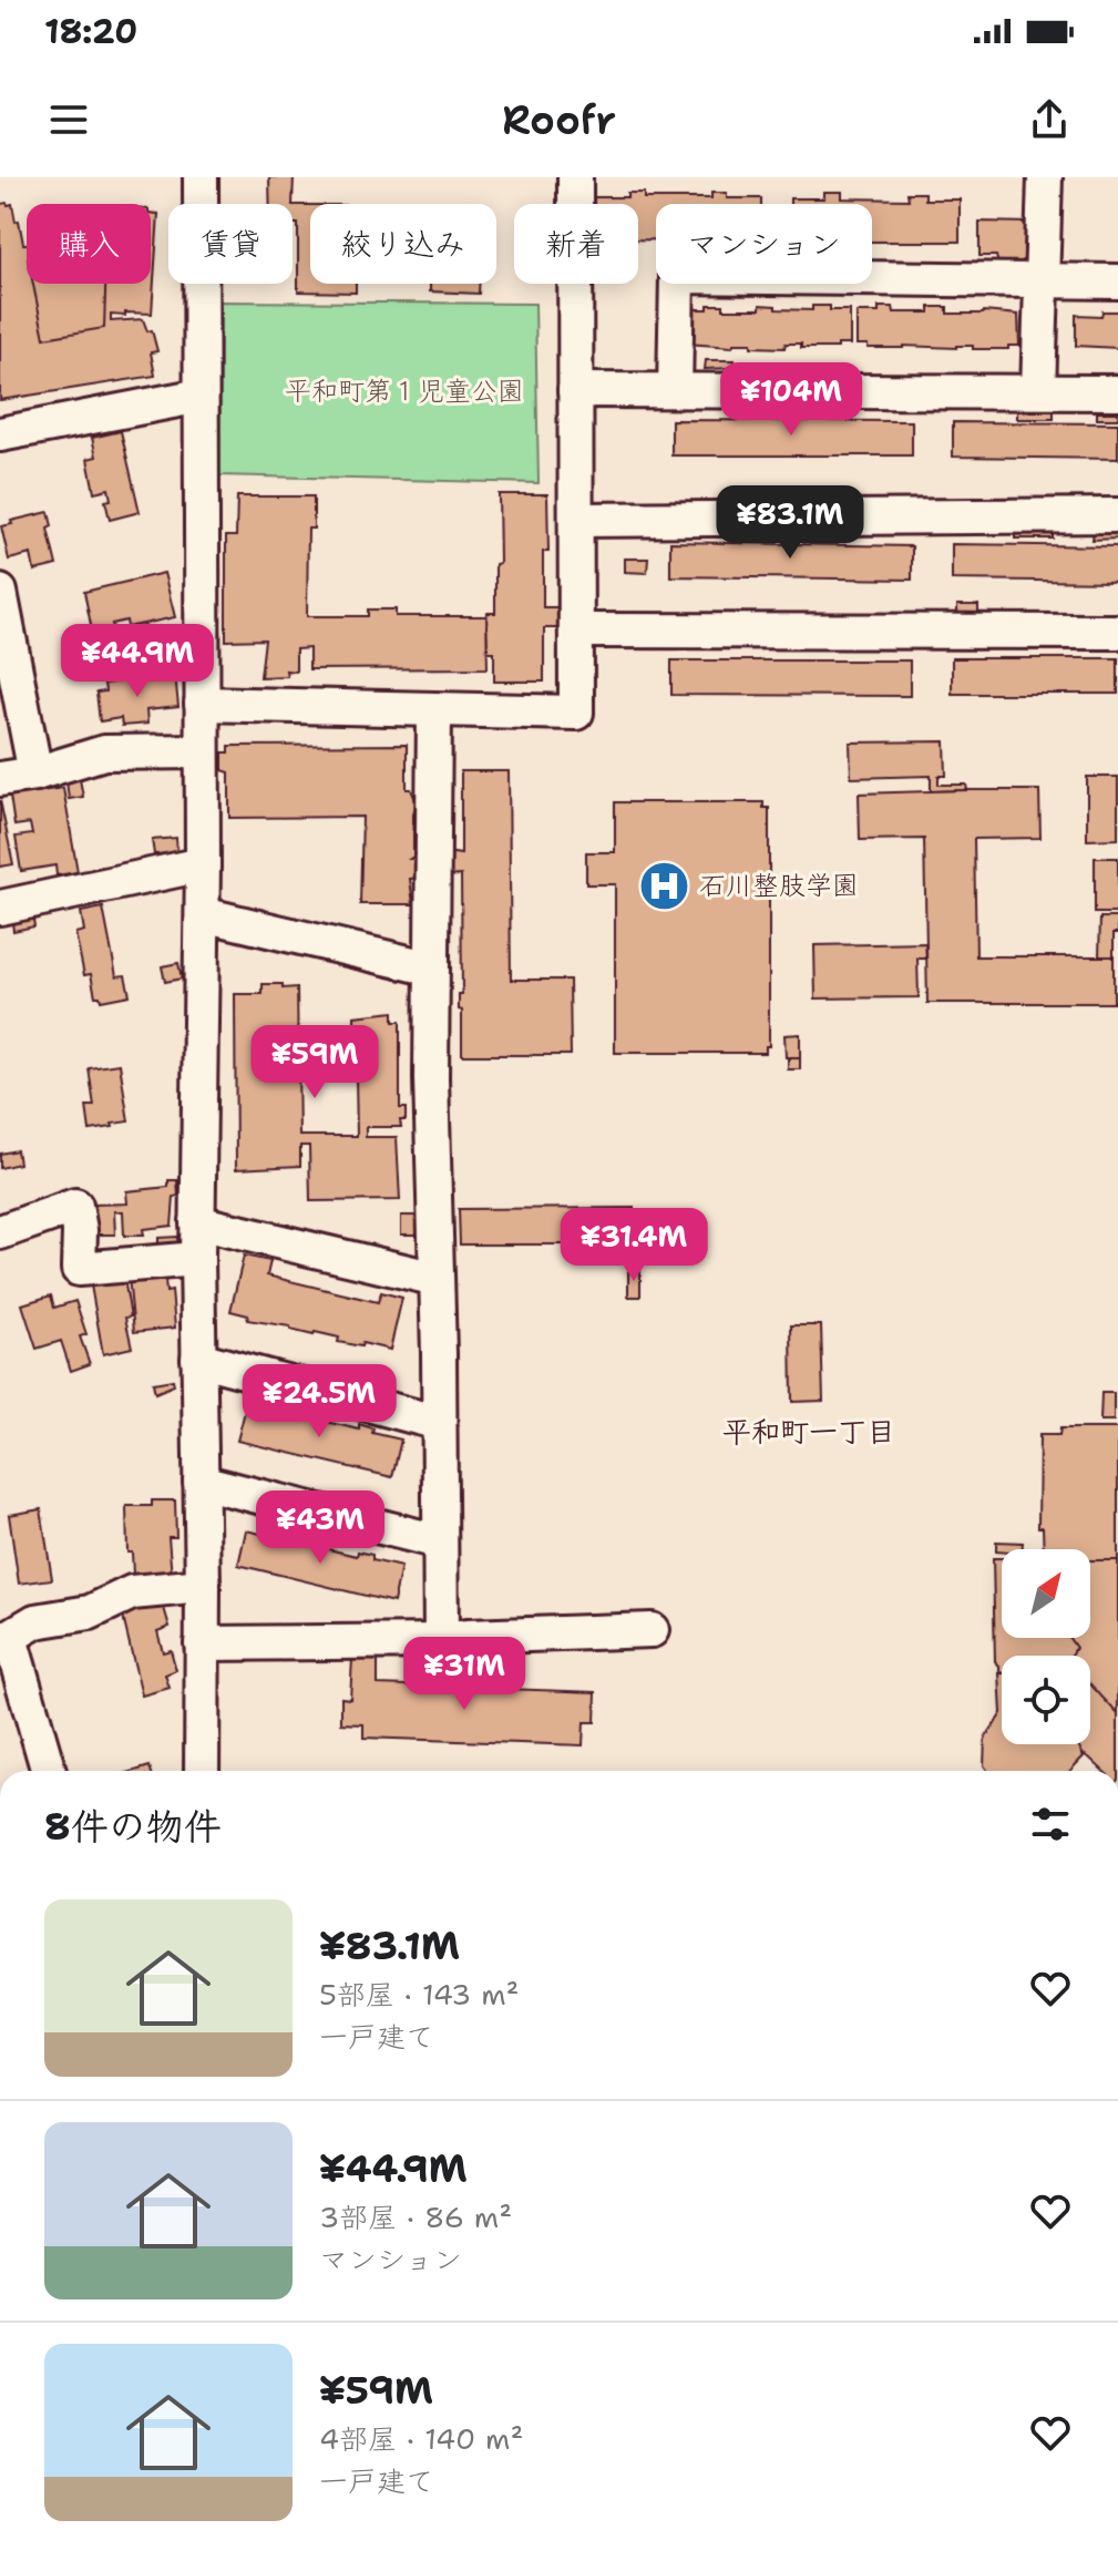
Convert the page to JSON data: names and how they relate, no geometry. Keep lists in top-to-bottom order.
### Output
{
  "districts": ["平和町一丁目"],
  "parks": ["平和町第１児童公園"],
  "places": {
    "hospital": ["石川整肢学園"]
  },
  "north": "top right",
  "page": {
    "status": "18:20",
    "header": "Roofr",
    "chip": [
      "購入",
      "賃貸",
      "絞り込み",
      "新着",
      "マンション"
    ],
    "price": [
      "¥104M",
      "¥83.1M",
      "¥44.9M",
      "¥59M",
      "¥31.4M",
      "¥24.5M",
      "¥43M",
      "¥31M"
    ],
    "heading": "8件の物件",
    "list": [
      {
        "name": "¥83.1M",
        "note": "5部屋 · 143 m² · 一戸建て"
      },
      {
        "name": "¥44.9M",
        "note": "3部屋 · 86 m² · マンション"
      },
      {
        "name": "¥59M",
        "note": "4部屋 · 140 m² · 一戸建て"
      }
    ]
  }
}
